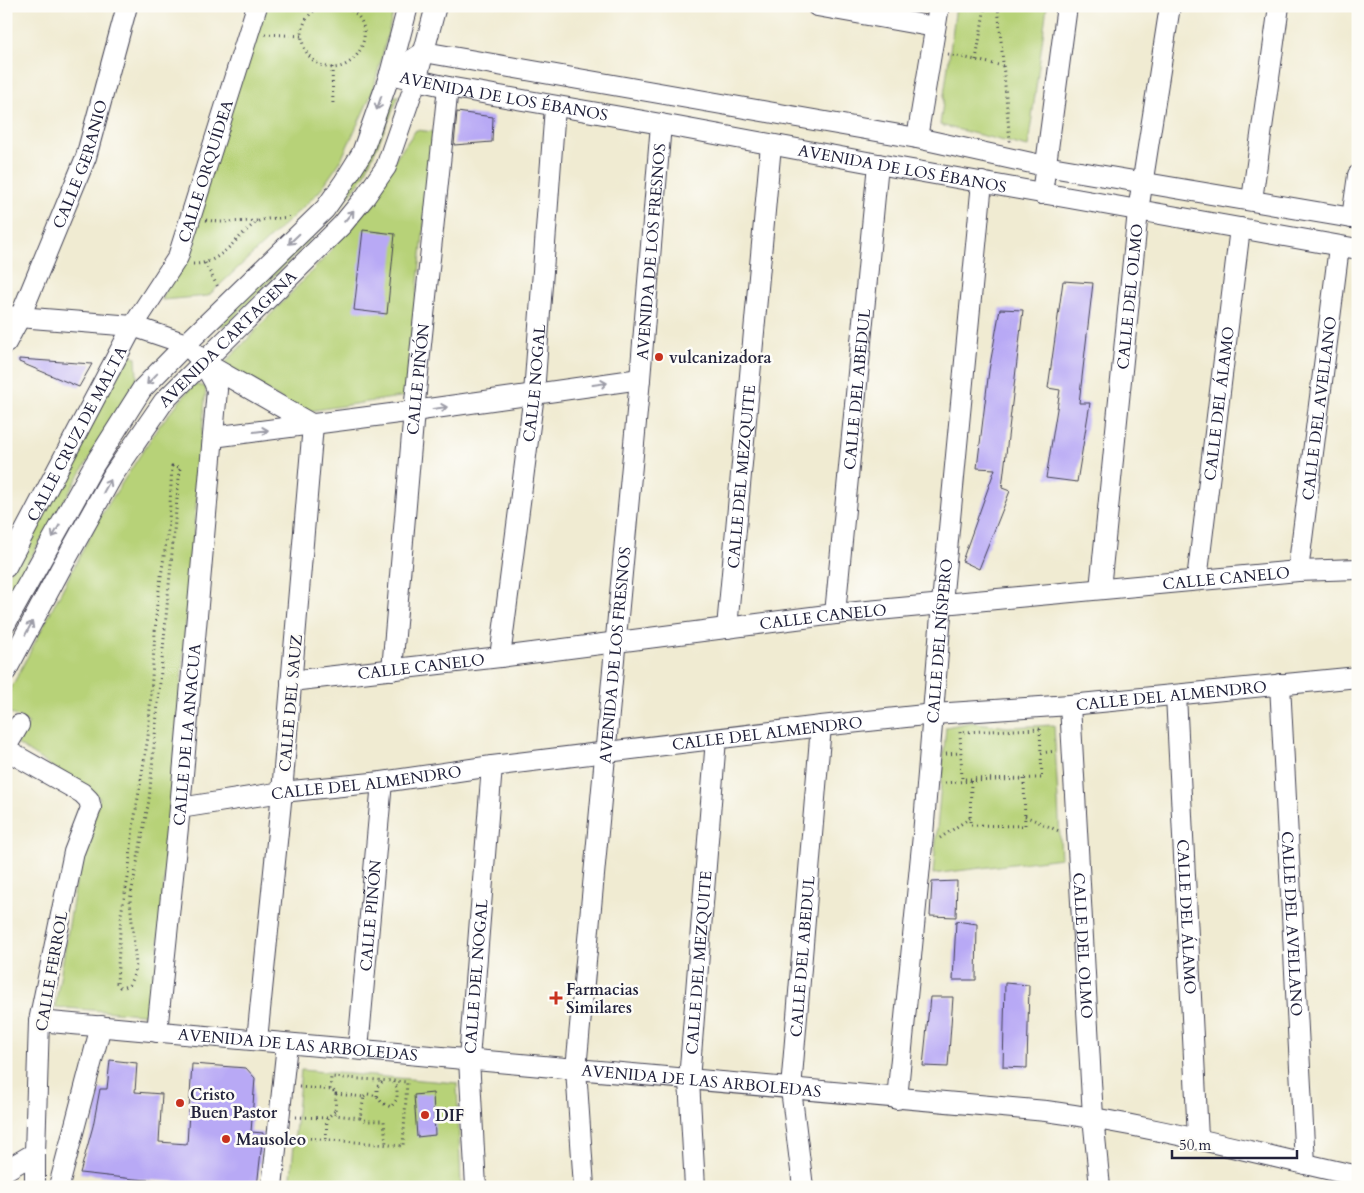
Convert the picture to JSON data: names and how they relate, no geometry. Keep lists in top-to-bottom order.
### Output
{
  "streets": {
    "street": [
      "AVENIDA DE LOS ÉBANOS",
      "CALLE GERANIO",
      "CALLE ORQUÍDEA",
      "AVENIDA DE LOS FRESNOS",
      "CALLE DEL OLMO",
      "AVENIDA CARTAGENA",
      "CALLE PIÑÓN",
      "CALLE NOGAL",
      "CALLE DEL ABEDUL",
      "CALLE DEL ÁLAMO",
      "CALLE DEL AVELLANO",
      "CALLE CRUZ DE MALTA",
      "CALLE DEL MEZQUITE",
      "CALLE CANELO",
      "CALLE DEL NÍSPERO",
      "CALLE DEL ALMENDRO",
      "CALLE DEL SAUZ",
      "CALLE DE LA ANACUA",
      "CALLE FERROL",
      "CALLE DEL NOGAL",
      "AVENIDA DE LAS ARBOLEDAS"
    ]
  },
  "crossings": [
    ["AVENIDA DE LOS ÉBANOS", "AVENIDA DE LOS FRESNOS"],
    ["AVENIDA DE LOS ÉBANOS", "CALLE DEL OLMO"],
    ["AVENIDA DE LOS ÉBANOS", "AVENIDA CARTAGENA"],
    ["AVENIDA DE LOS ÉBANOS", "CALLE PIÑÓN"],
    ["AVENIDA DE LOS ÉBANOS", "CALLE NOGAL"],
    ["AVENIDA DE LOS ÉBANOS", "CALLE DEL ABEDUL"],
    ["AVENIDA DE LOS ÉBANOS", "CALLE DEL ÁLAMO"],
    ["AVENIDA DE LOS ÉBANOS", "CALLE DEL AVELLANO"],
    ["AVENIDA DE LOS ÉBANOS", "CALLE DEL MEZQUITE"],
    ["AVENIDA DE LOS ÉBANOS", "CALLE DEL NÍSPERO"],
    ["CALLE ORQUÍDEA", "CALLE CRUZ DE MALTA"],
    ["AVENIDA DE LOS FRESNOS", "CALLE CANELO"],
    ["AVENIDA DE LOS FRESNOS", "CALLE DEL ALMENDRO"],
    ["AVENIDA DE LOS FRESNOS", "AVENIDA DE LAS ARBOLEDAS"],
    ["CALLE DEL OLMO", "CALLE CANELO"],
    ["CALLE DEL OLMO", "CALLE DEL ALMENDRO"],
    ["CALLE DEL OLMO", "AVENIDA DE LAS ARBOLEDAS"],
    ["AVENIDA CARTAGENA", "CALLE DE LA ANACUA"],
    ["CALLE PIÑÓN", "CALLE CANELO"],
    ["CALLE PIÑÓN", "CALLE DEL ALMENDRO"],
    ["CALLE PIÑÓN", "AVENIDA DE LAS ARBOLEDAS"],
    ["CALLE NOGAL", "CALLE CANELO"],
    ["CALLE DEL ABEDUL", "CALLE CANELO"],
    ["CALLE DEL ABEDUL", "CALLE DEL ALMENDRO"],
    ["CALLE DEL ABEDUL", "AVENIDA DE LAS ARBOLEDAS"],
    ["CALLE DEL ÁLAMO", "CALLE CANELO"],
    ["CALLE DEL ÁLAMO", "CALLE DEL ALMENDRO"],
    ["CALLE DEL ÁLAMO", "AVENIDA DE LAS ARBOLEDAS"],
    ["CALLE DEL AVELLANO", "CALLE CANELO"],
    ["CALLE DEL AVELLANO", "CALLE DEL ALMENDRO"],
    ["CALLE DEL AVELLANO", "AVENIDA DE LAS ARBOLEDAS"],
    ["CALLE DEL MEZQUITE", "CALLE CANELO"],
    ["CALLE DEL MEZQUITE", "CALLE DEL ALMENDRO"],
    ["CALLE DEL MEZQUITE", "AVENIDA DE LAS ARBOLEDAS"],
    ["CALLE CANELO", "CALLE DEL NÍSPERO"],
    ["CALLE CANELO", "CALLE DEL SAUZ"],
    ["CALLE DEL NÍSPERO", "CALLE DEL ALMENDRO"],
    ["CALLE DEL NÍSPERO", "AVENIDA DE LAS ARBOLEDAS"],
    ["CALLE DEL ALMENDRO", "CALLE DEL SAUZ"],
    ["CALLE DEL ALMENDRO", "CALLE DE LA ANACUA"],
    ["CALLE DEL ALMENDRO", "CALLE DEL NOGAL"],
    ["CALLE DEL SAUZ", "AVENIDA DE LAS ARBOLEDAS"],
    ["CALLE DE LA ANACUA", "AVENIDA DE LAS ARBOLEDAS"],
    ["CALLE FERROL", "AVENIDA DE LAS ARBOLEDAS"],
    ["CALLE DEL NOGAL", "AVENIDA DE LAS ARBOLEDAS"]
  ],
  "places": {
    "other": [
      "vulcanizadora",
      "Cristo Buen Pastor",
      "DIF",
      "Mausoleo"
    ],
    "health": ["Farmacias Similares"]
  },
  "scale_bar": "50 m"
}
